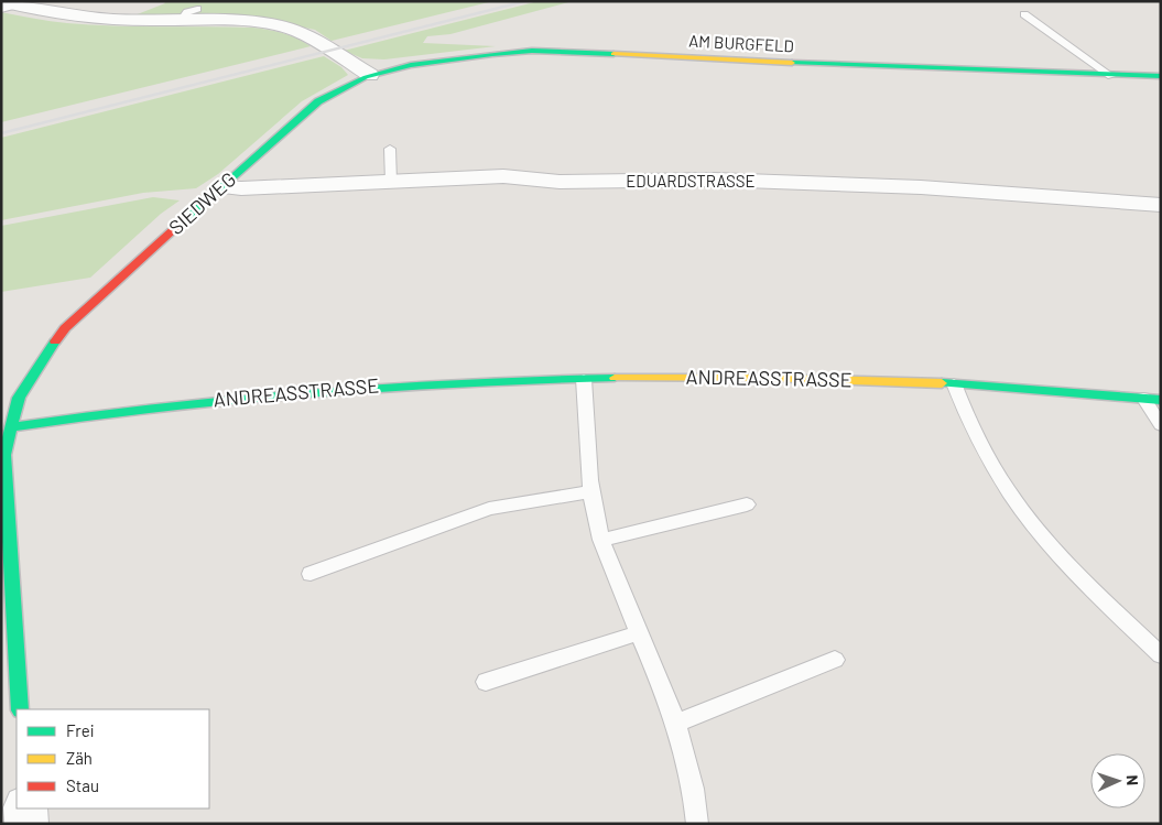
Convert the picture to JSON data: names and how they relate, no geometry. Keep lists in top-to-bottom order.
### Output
{
  "streets": {
    "street": [
      "AM BURGFELD",
      "EDUARDSTRASSE",
      "SIEDWEG",
      "ANDREASSTRASSE"
    ]
  },
  "crossings": [
    ["AM BURGFELD", "SIEDWEG"],
    ["EDUARDSTRASSE", "SIEDWEG"],
    ["SIEDWEG", "ANDREASSTRASSE"]
  ],
  "legend": ["Frei", "Zäh", "Stau"],
  "north": "right"
}
